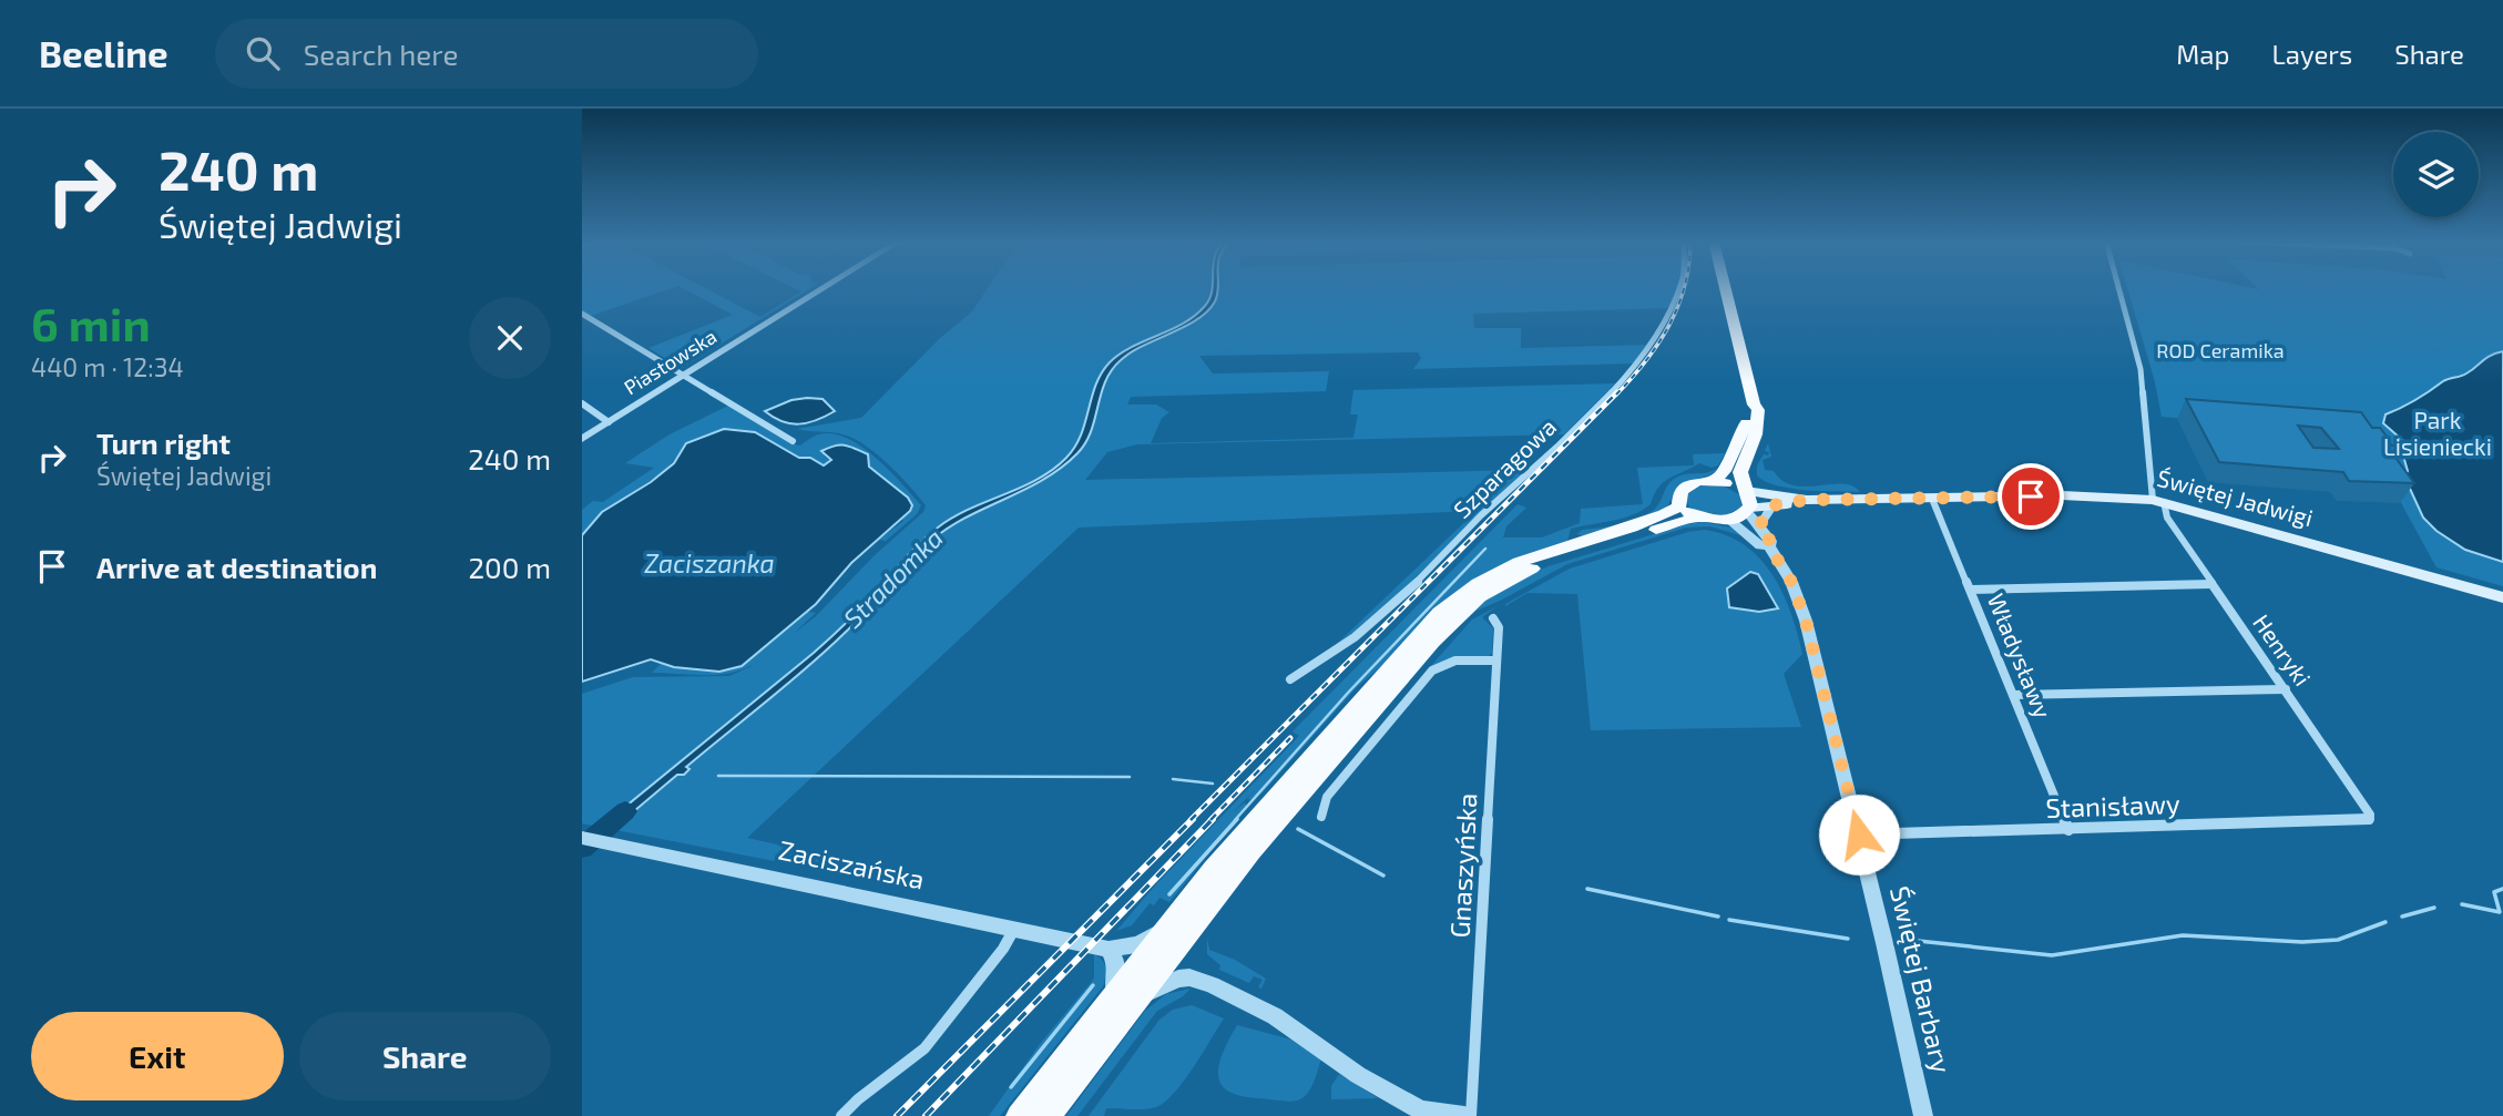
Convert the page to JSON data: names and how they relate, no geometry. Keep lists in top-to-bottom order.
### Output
{
  "streets": {
    "main road": ["Świętej Jadwigi"],
    "street": [
      "Piastowska",
      "Szparagowa",
      "Henryki",
      "Władysławy",
      "Stanisławy",
      "Zaciszańska",
      "Gnaszyńska",
      "Świętej Barbary"
    ]
  },
  "crossings": [
    ["Świętej Jadwigi", "Henryki"],
    ["Świętej Jadwigi", "Władysławy"],
    ["Świętej Jadwigi", "Świętej Barbary"],
    ["Henryki", "Stanisławy"],
    ["Władysławy", "Stanisławy"],
    ["Stanisławy", "Świętej Barbary"]
  ],
  "water": ["Zaciszanka", "Stradomka"],
  "parks": ["ROD Ceramika", "Park Lisieniecki"],
  "page": {
    "header": "Beeline",
    "search": "Search here",
    "nav": ["Map", "Layers", "Share"],
    "turn": ["240 m", "Świętej Jadwigi"],
    "heading": ["6 min", "440 m · 12:34"],
    "list": [
      {
        "name": "Turn right",
        "note": "Świętej Jadwigi",
        "value": "240 m"
      },
      {
        "name": "Arrive at destination",
        "value": "200 m"
      }
    ],
    "buttons": ["Exit", "Share"]
  }
}
